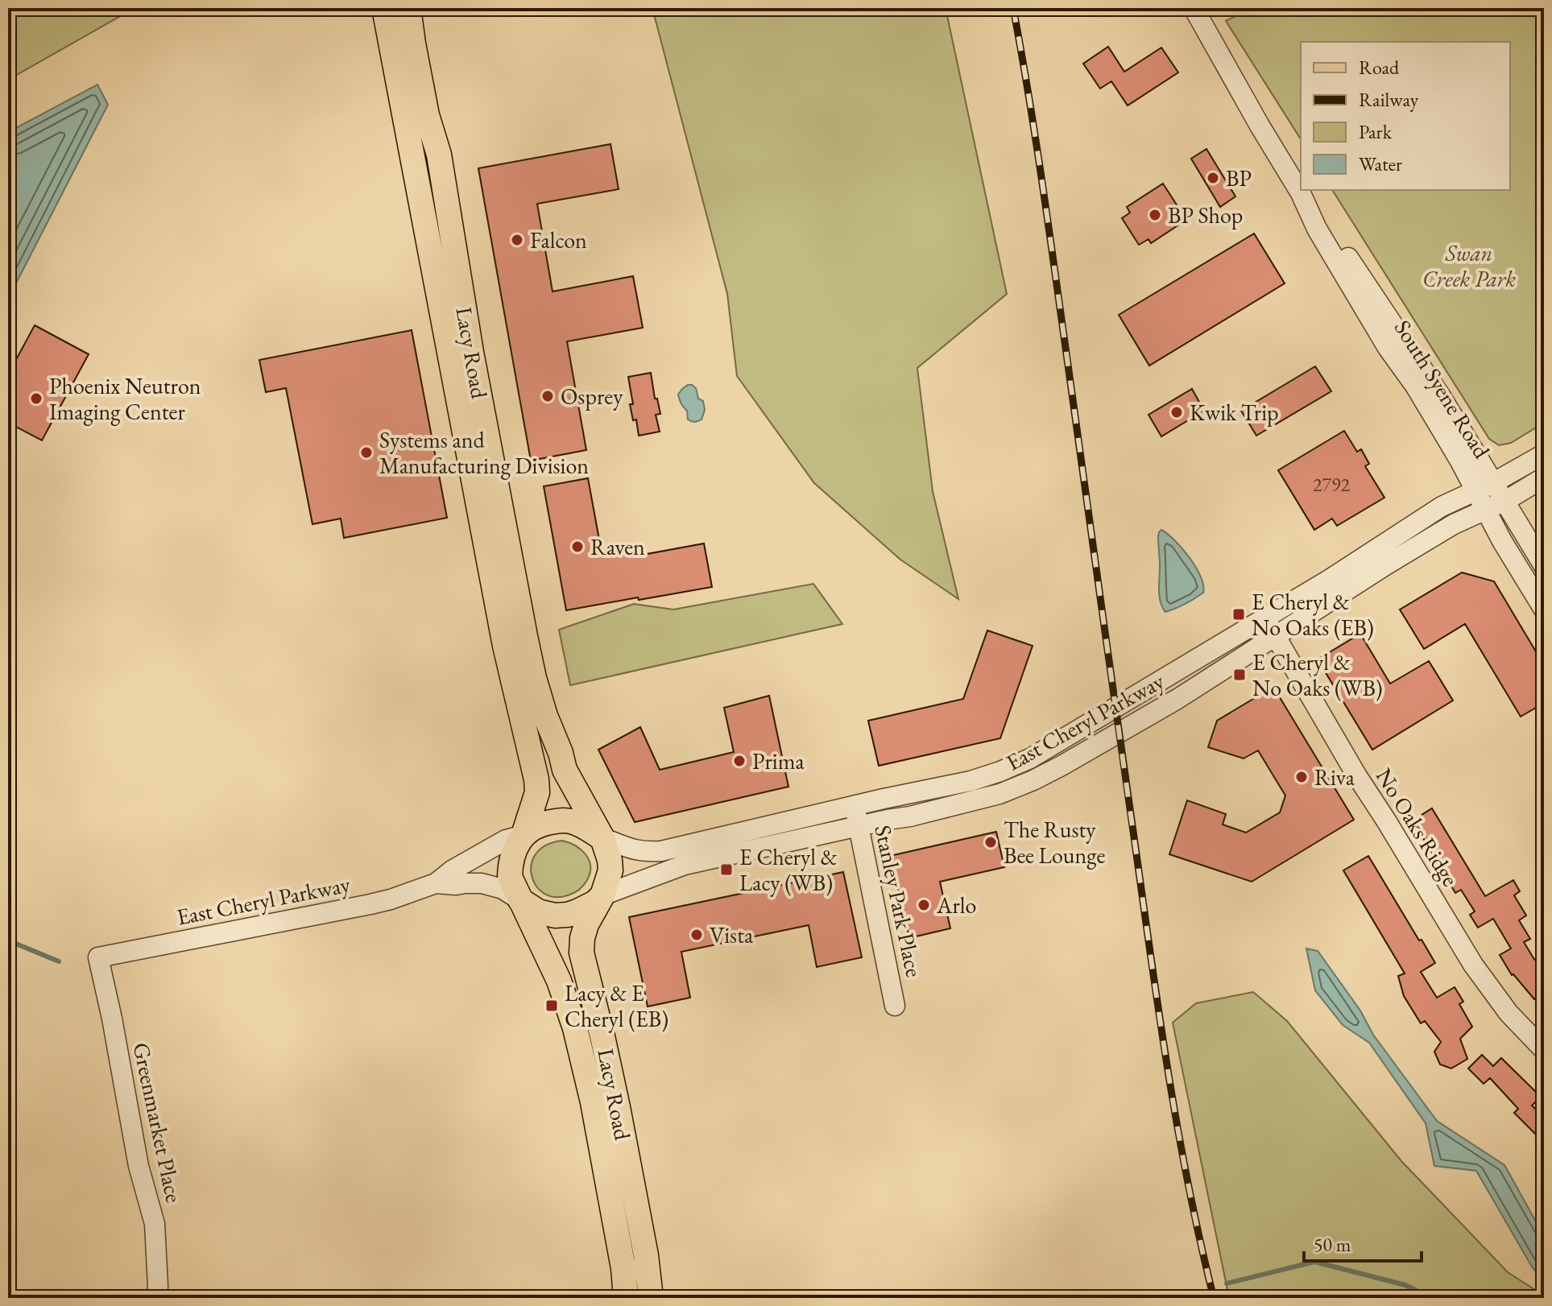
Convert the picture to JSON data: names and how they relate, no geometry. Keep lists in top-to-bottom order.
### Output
{
  "streets": {
    "main road": ["Lacy Road"],
    "street": [
      "South Syene Road",
      "East Cheryl Parkway",
      "No Oaks Ridge",
      "Stanley Park Place",
      "Greenmarket Place"
    ]
  },
  "crossings": [
    ["Lacy Road", "East Cheryl Parkway"],
    ["South Syene Road", "East Cheryl Parkway"],
    ["East Cheryl Parkway", "No Oaks Ridge"],
    ["East Cheryl Parkway", "Stanley Park Place"],
    ["East Cheryl Parkway", "Greenmarket Place"]
  ],
  "parks": ["Swan Creek Park"],
  "places": {
    "other": [
      "BP",
      "BP Shop",
      "Falcon",
      "Osprey",
      "Phoenix Neutron Imaging Center",
      "Kwik Trip",
      "Systems and Manufacturing Division",
      "Raven",
      "Prima",
      "Riva",
      "The Rusty Bee Lounge",
      "Arlo",
      "Vista"
    ],
    "transit": [
      "E Cheryl & No Oaks (EB)",
      "E Cheryl & No Oaks (WB)",
      "E Cheryl & Lacy (WB)",
      "Lacy & E Cheryl (EB)"
    ]
  },
  "house_numbers": ["2792"],
  "legend": [
    "Road",
    "Railway",
    "Park",
    "Water"
  ],
  "scale_bar": "50 m"
}
